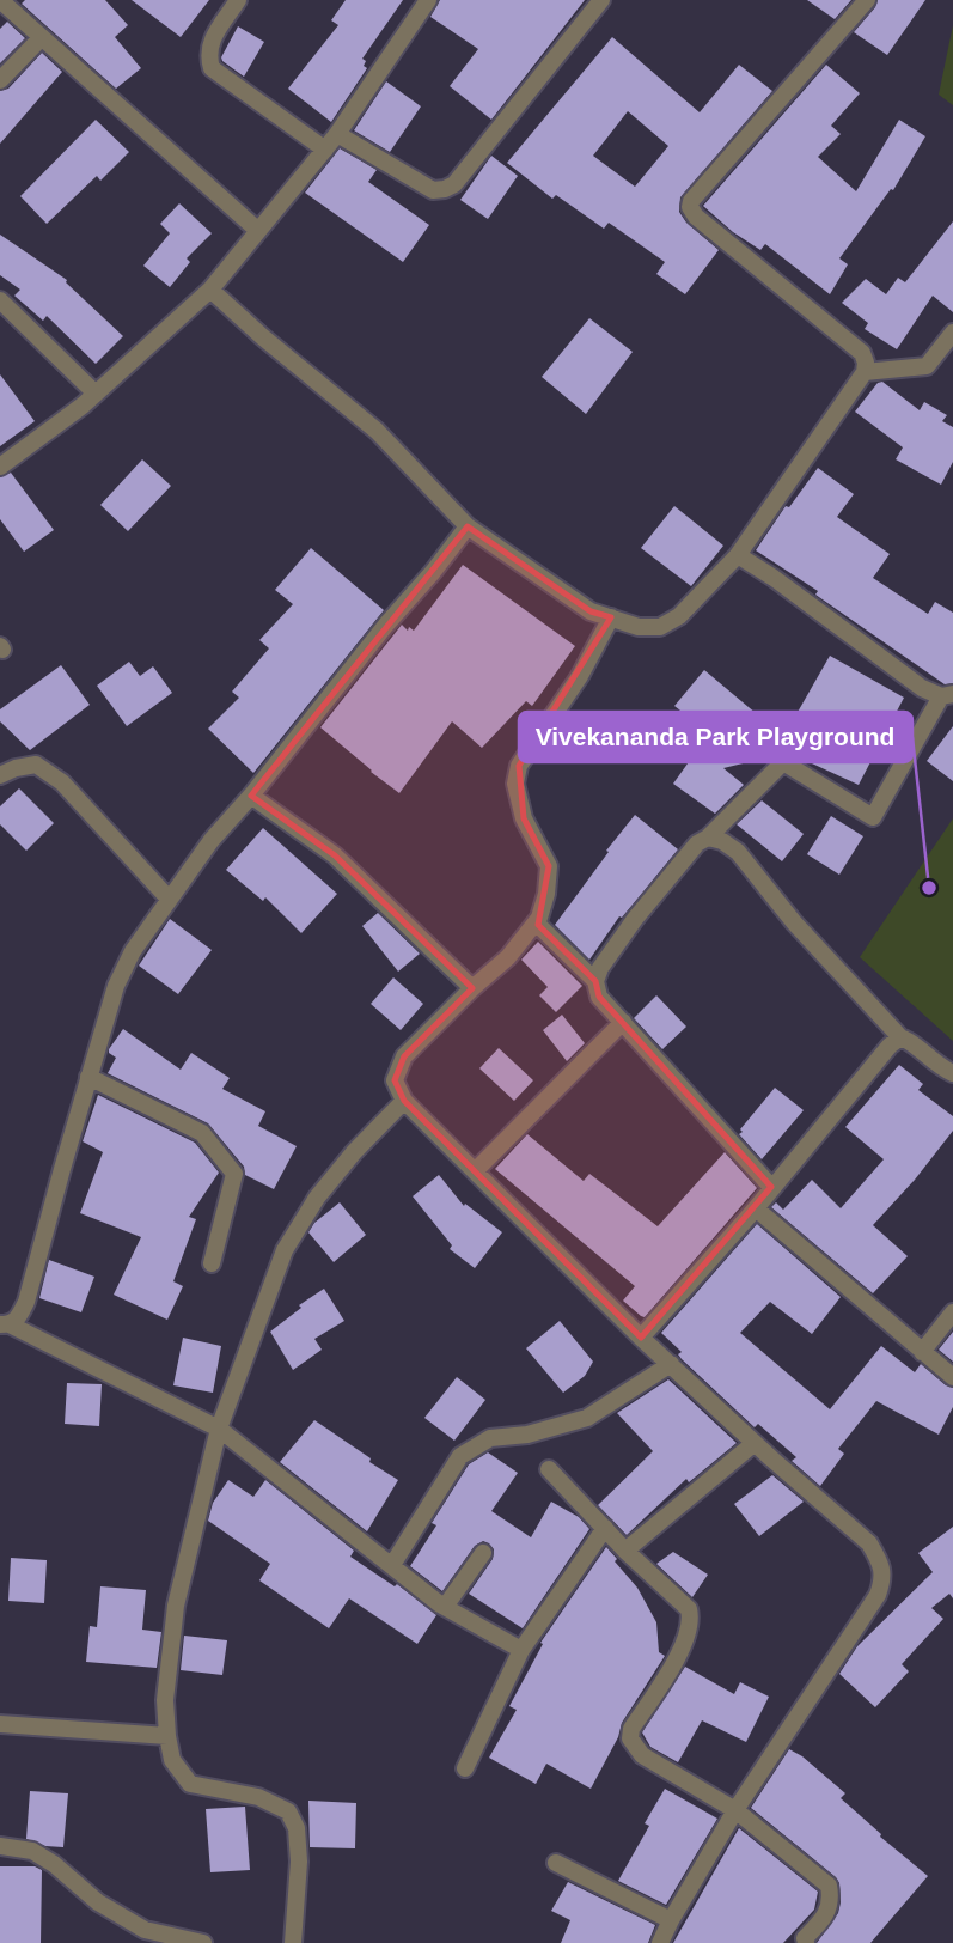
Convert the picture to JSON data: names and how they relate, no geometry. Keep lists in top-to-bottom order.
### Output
{
  "places": ["Vivekananda Park Playground"]
}
